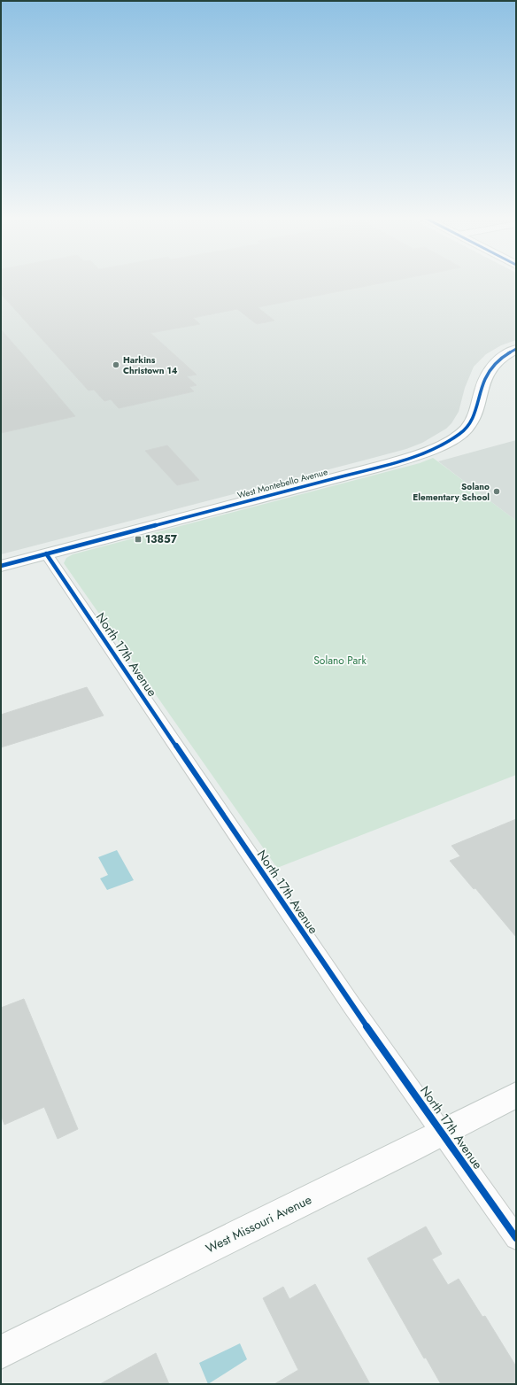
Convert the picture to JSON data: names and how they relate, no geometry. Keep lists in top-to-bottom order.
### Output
{
  "streets": {
    "street": ["West Montebello Avenue", "North 17th Avenue", "West Missouri Avenue"]
  },
  "crossings": [
    ["West Montebello Avenue", "North 17th Avenue"],
    ["North 17th Avenue", "West Missouri Avenue"]
  ],
  "parks": ["Solano Park"],
  "places": {
    "other": ["Harkins Christown 14", "Solano Elementary School"],
    "transit": ["13857"]
  }
}
